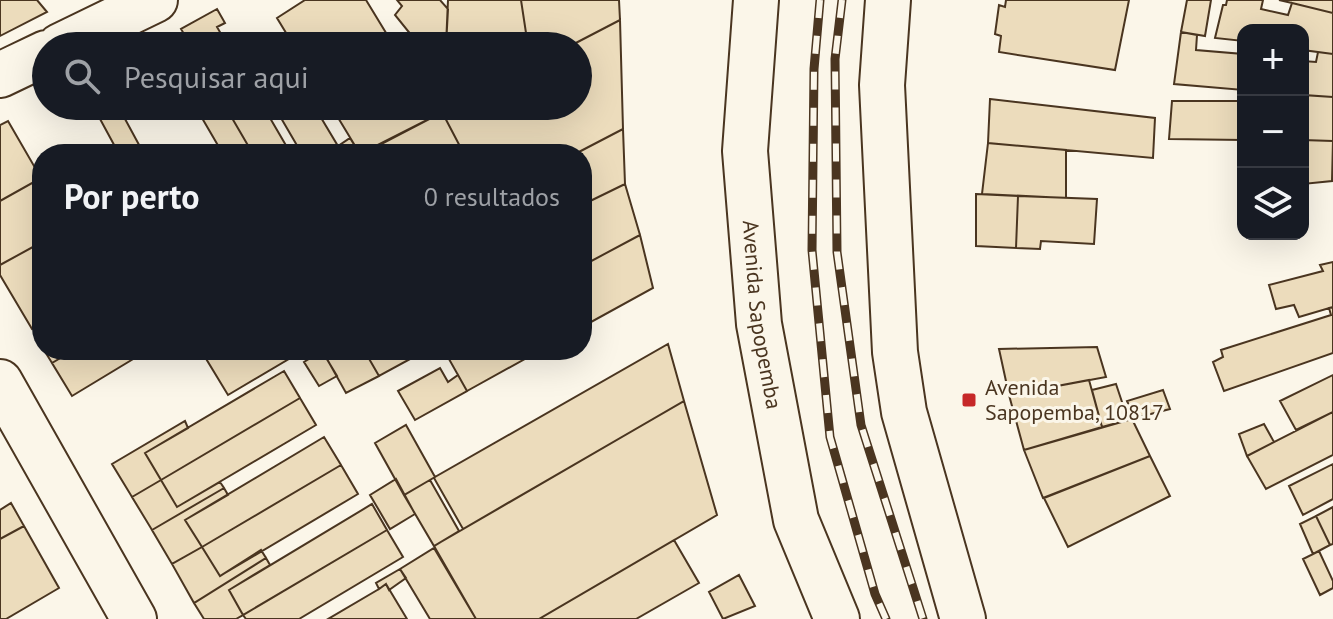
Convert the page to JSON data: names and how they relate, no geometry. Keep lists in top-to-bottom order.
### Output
{
  "streets": {
    "main road": ["Avenida Sapopemba"]
  },
  "places": {
    "transit": ["Avenida Sapopemba, 10817"]
  },
  "page": {
    "map_buttons": ["+", "−"],
    "search": "Pesquisar aqui",
    "heading": ["Por perto", "0 resultados"]
  }
}
